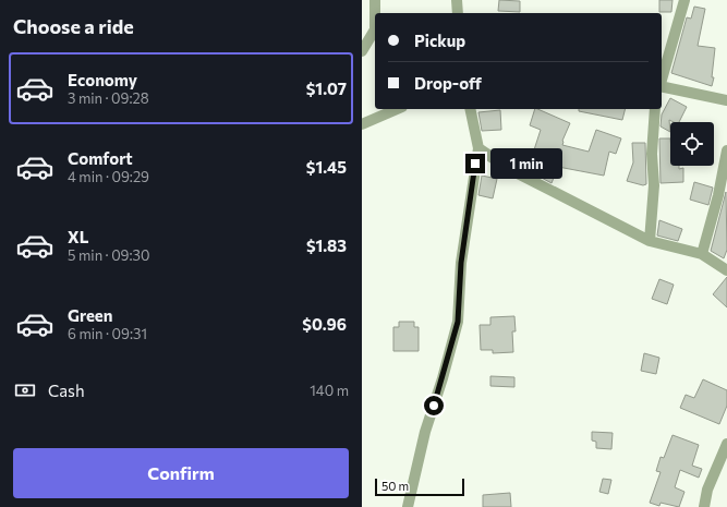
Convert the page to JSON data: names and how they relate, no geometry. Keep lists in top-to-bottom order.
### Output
{
  "scale_bar": "50 m",
  "page": {
    "heading": "Choose a ride",
    "banner": ["Pickup", "Drop-off"],
    "list": [
      {
        "name": "Economy",
        "note": "3 min · 09:28",
        "value": "$1.07"
      },
      {
        "name": "Comfort",
        "note": "4 min · 09:29",
        "value": "$1.45"
      },
      {
        "name": "XL",
        "note": "5 min · 09:30",
        "value": "$1.83"
      },
      {
        "name": "Green",
        "note": "6 min · 09:31",
        "value": "$0.96"
      }
    ],
    "bubble": "1 min",
    "pay": ["Cash", "140 m"],
    "buttons": "Confirm",
    "scale": "50 m"
  }
}
